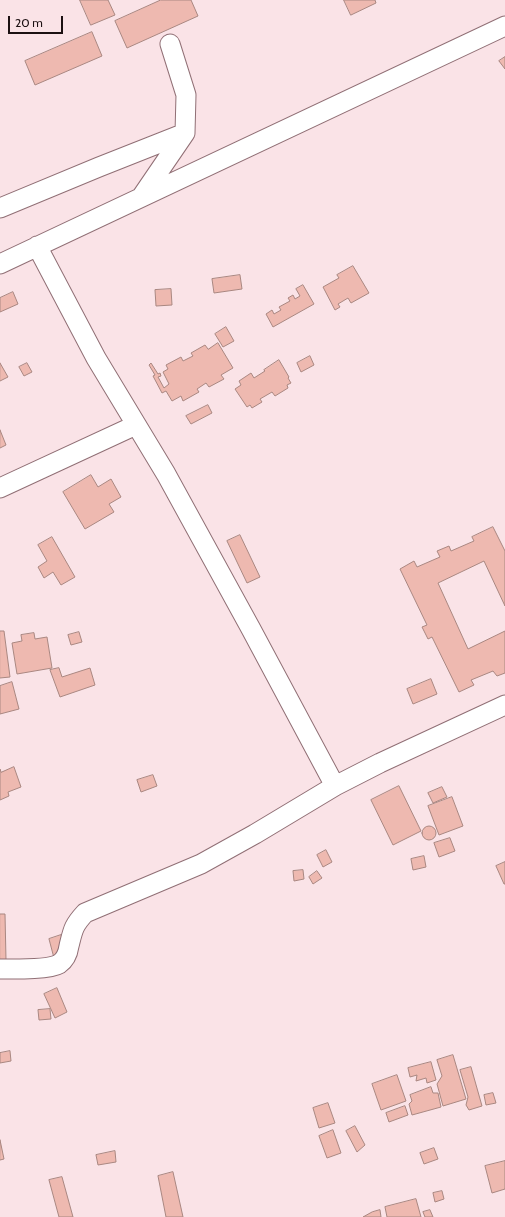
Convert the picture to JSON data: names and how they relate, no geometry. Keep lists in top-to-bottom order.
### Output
{
  "scale_bar": "20 m"
}
